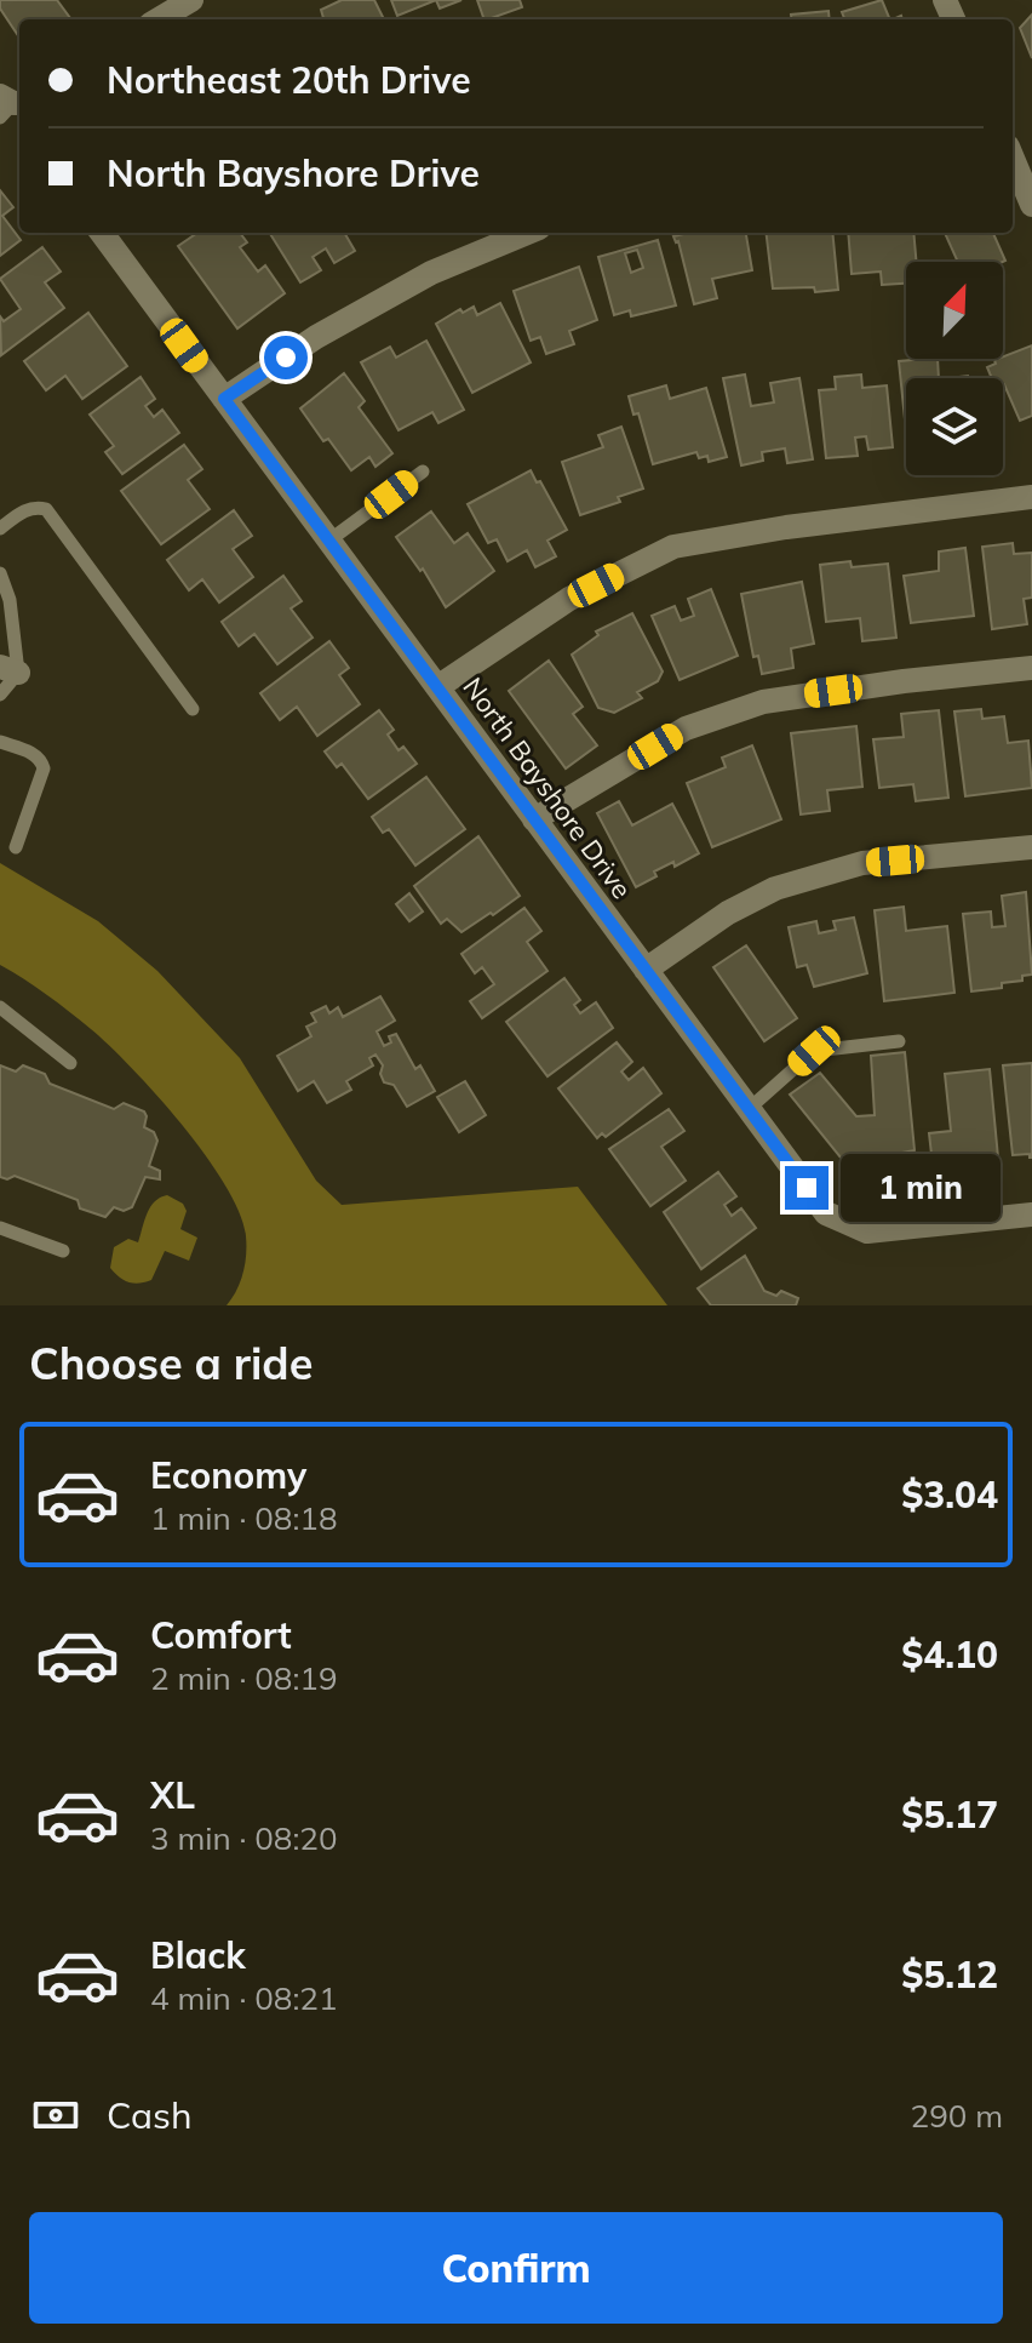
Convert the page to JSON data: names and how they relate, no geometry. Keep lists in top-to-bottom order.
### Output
{
  "streets": {
    "street": ["North Bayshore Drive"]
  },
  "north": "top right",
  "page": {
    "banner": ["Northeast 20th Drive", "North Bayshore Drive"],
    "bubble": "1 min",
    "heading": "Choose a ride",
    "list": [
      {
        "name": "Economy",
        "note": "1 min · 08:18",
        "value": "$3.04"
      },
      {
        "name": "Comfort",
        "note": "2 min · 08:19",
        "value": "$4.10"
      },
      {
        "name": "XL",
        "note": "3 min · 08:20",
        "value": "$5.17"
      },
      {
        "name": "Black",
        "note": "4 min · 08:21",
        "value": "$5.12"
      }
    ],
    "pay": ["Cash", "290 m"],
    "buttons": "Confirm"
  }
}
